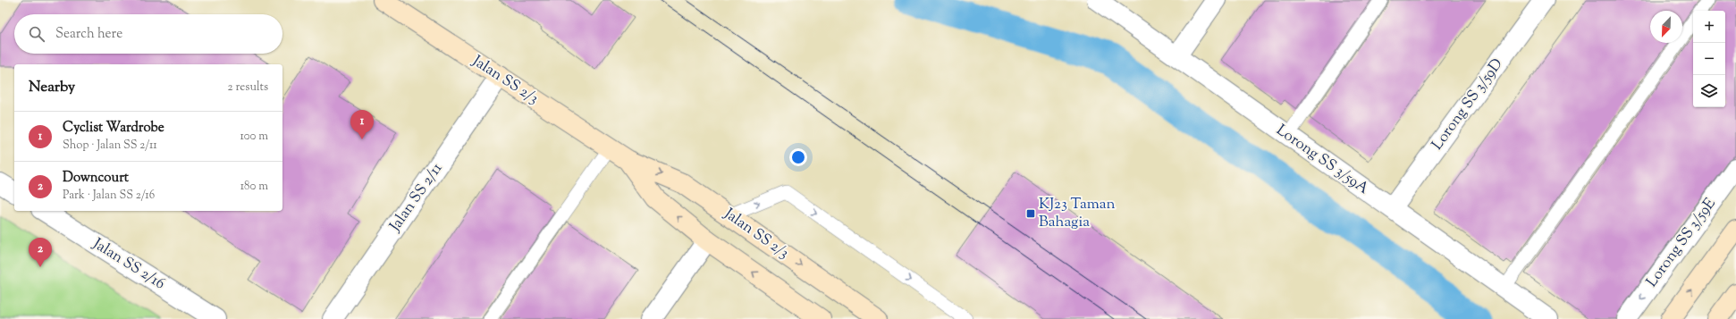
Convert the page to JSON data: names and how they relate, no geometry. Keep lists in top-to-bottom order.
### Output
{
  "streets": {
    "main road": ["Jalan SS 2/3"],
    "street": [
      "Lorong SS 3/59D",
      "Lorong SS 3/59A",
      "Jalan SS 2/11",
      "Lorong SS 3/59E",
      "Jalan SS 2/16"
    ]
  },
  "crossings": [
    ["Jalan SS 2/3", "Jalan SS 2/11"],
    ["Lorong SS 3/59D", "Lorong SS 3/59A"]
  ],
  "one_way": ["Lorong SS 3/59E"],
  "places": {
    "transit": ["KJ23 Taman Bahagia"]
  },
  "north": "bottom left",
  "page": {
    "map_buttons": ["+", "−"],
    "search": "Search here",
    "heading": ["Nearby", "2 results"],
    "pins": ["1", "2"],
    "list": [
      {
        "mark": "1",
        "name": "Cyclist Wardrobe",
        "note": "Shop · Jalan SS 2/11",
        "value": "100 m"
      },
      {
        "mark": "2",
        "name": "Downcourt",
        "note": "Park · Jalan SS 2/16",
        "value": "180 m"
      }
    ]
  }
}
